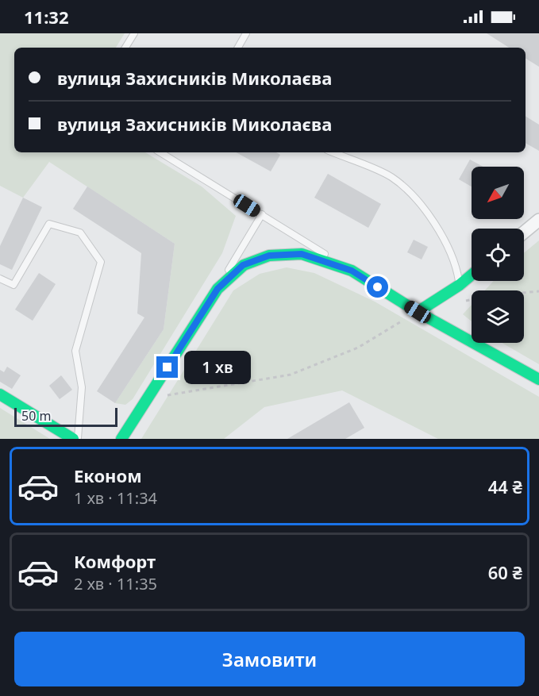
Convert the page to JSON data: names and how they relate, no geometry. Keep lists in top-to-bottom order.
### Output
{
  "scale_bar": "50 m",
  "north": "bottom left",
  "page": {
    "status": "11:32",
    "banner": ["вулиця Захисників Миколаєва", "вулиця Захисників Миколаєва"],
    "bubble": "1 хв",
    "scale": "50 m",
    "list": [
      {
        "name": "Економ",
        "note": "1 хв · 11:34",
        "value": "44 ₴"
      },
      {
        "name": "Комфорт",
        "note": "2 хв · 11:35",
        "value": "60 ₴"
      }
    ],
    "buttons": "Замовити"
  }
}
